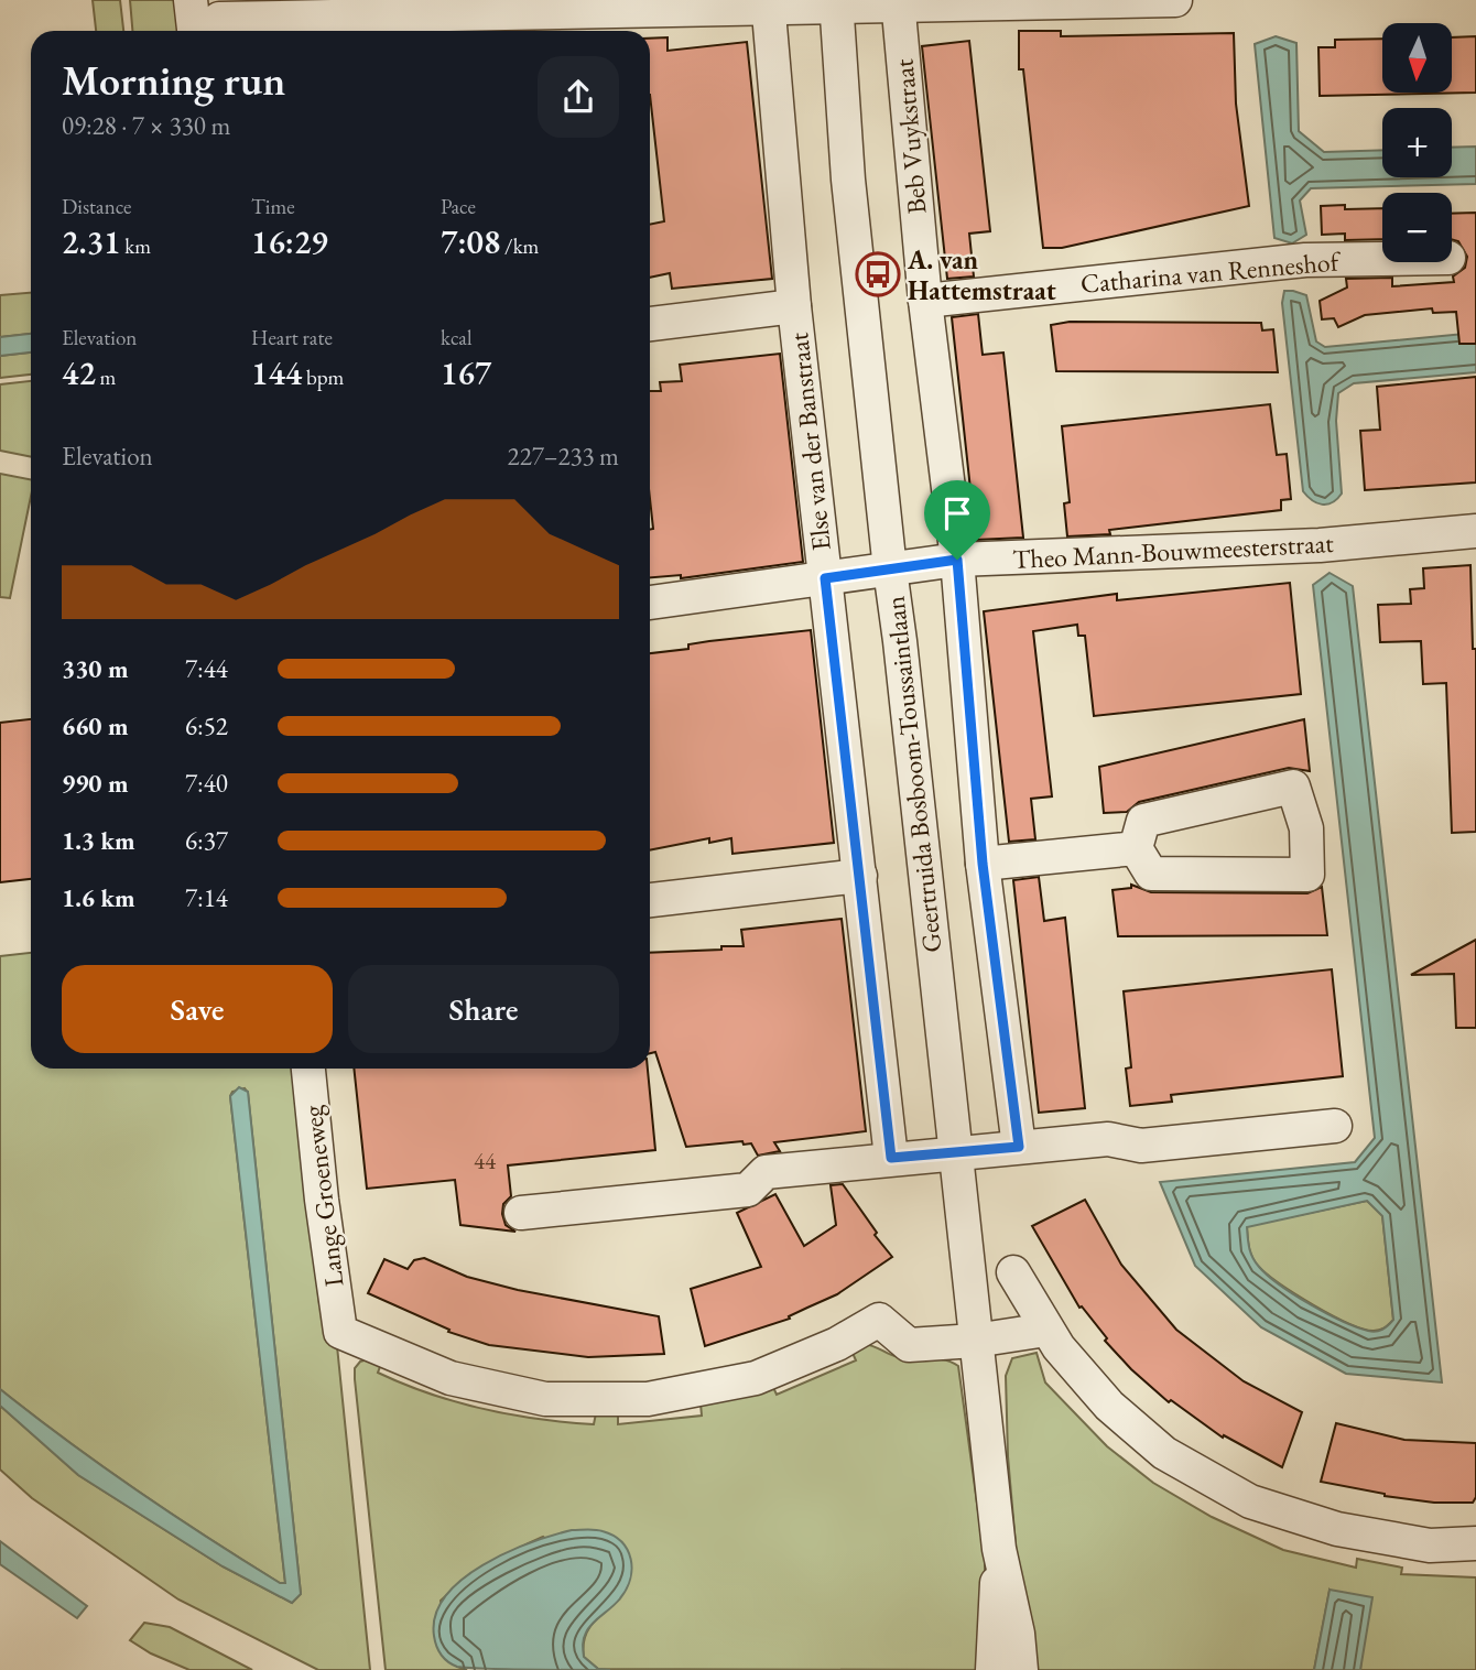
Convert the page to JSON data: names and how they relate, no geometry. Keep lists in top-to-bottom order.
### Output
{
  "streets": {
    "street": [
      "Beb Vuykstraat",
      "Catharina van Renneshof",
      "Else van der Banstraat",
      "Theo Mann-Bouwmeesterstraat",
      "Geertruida Bosboom-Toussaintlaan",
      "Lange Groeneweg"
    ]
  },
  "crossings": [
    ["Beb Vuykstraat", "Catharina van Renneshof"],
    ["Beb Vuykstraat", "Theo Mann-Bouwmeesterstraat"],
    ["Else van der Banstraat", "Theo Mann-Bouwmeesterstraat"],
    ["Theo Mann-Bouwmeesterstraat", "Geertruida Bosboom-Toussaintlaan"],
    ["Geertruida Bosboom-Toussaintlaan", "Lange Groeneweg"]
  ],
  "places": {
    "bus stop": ["A. van Hattemstraat"]
  },
  "house_numbers": ["44"],
  "north": "bottom",
  "page": {
    "map_buttons": ["+", "−"],
    "heading": ["Morning run", "09:28 · 7 × 330 m"],
    "stats": [
      ["Distance", "2.31 km"],
      ["Time", "16:29"],
      ["Pace", "7:08 /km"],
      ["Elevation", "42 m"],
      ["Heart rate", "144 bpm"],
      ["kcal", "167"]
    ],
    "chart": ["Elevation", "227–233 m"],
    "list": [
      {
        "name": "330 m",
        "note": "7:44"
      },
      {
        "name": "660 m",
        "note": "6:52"
      },
      {
        "name": "990 m",
        "note": "7:40"
      },
      {
        "name": "1.3 km",
        "note": "6:37"
      },
      {
        "name": "1.6 km",
        "note": "7:14"
      }
    ],
    "buttons": ["Save", "Share"]
  }
}
